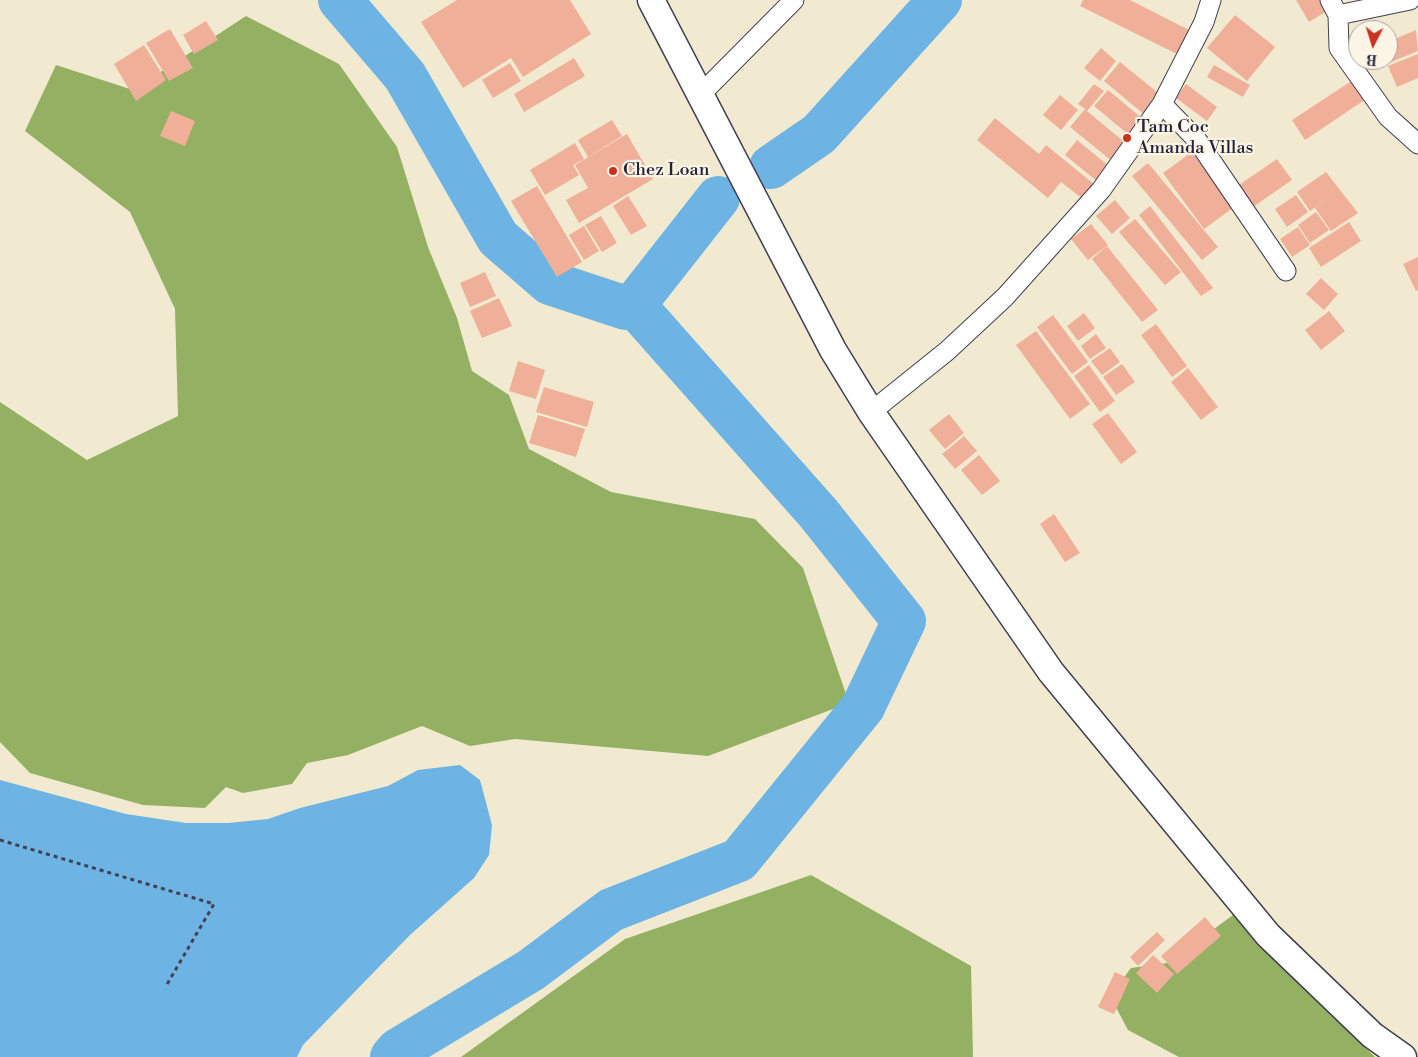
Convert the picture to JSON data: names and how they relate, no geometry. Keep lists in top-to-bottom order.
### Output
{
  "places": ["Tam Coc Amanda Villas", "Chez Loan"],
  "north": "bottom"
}
